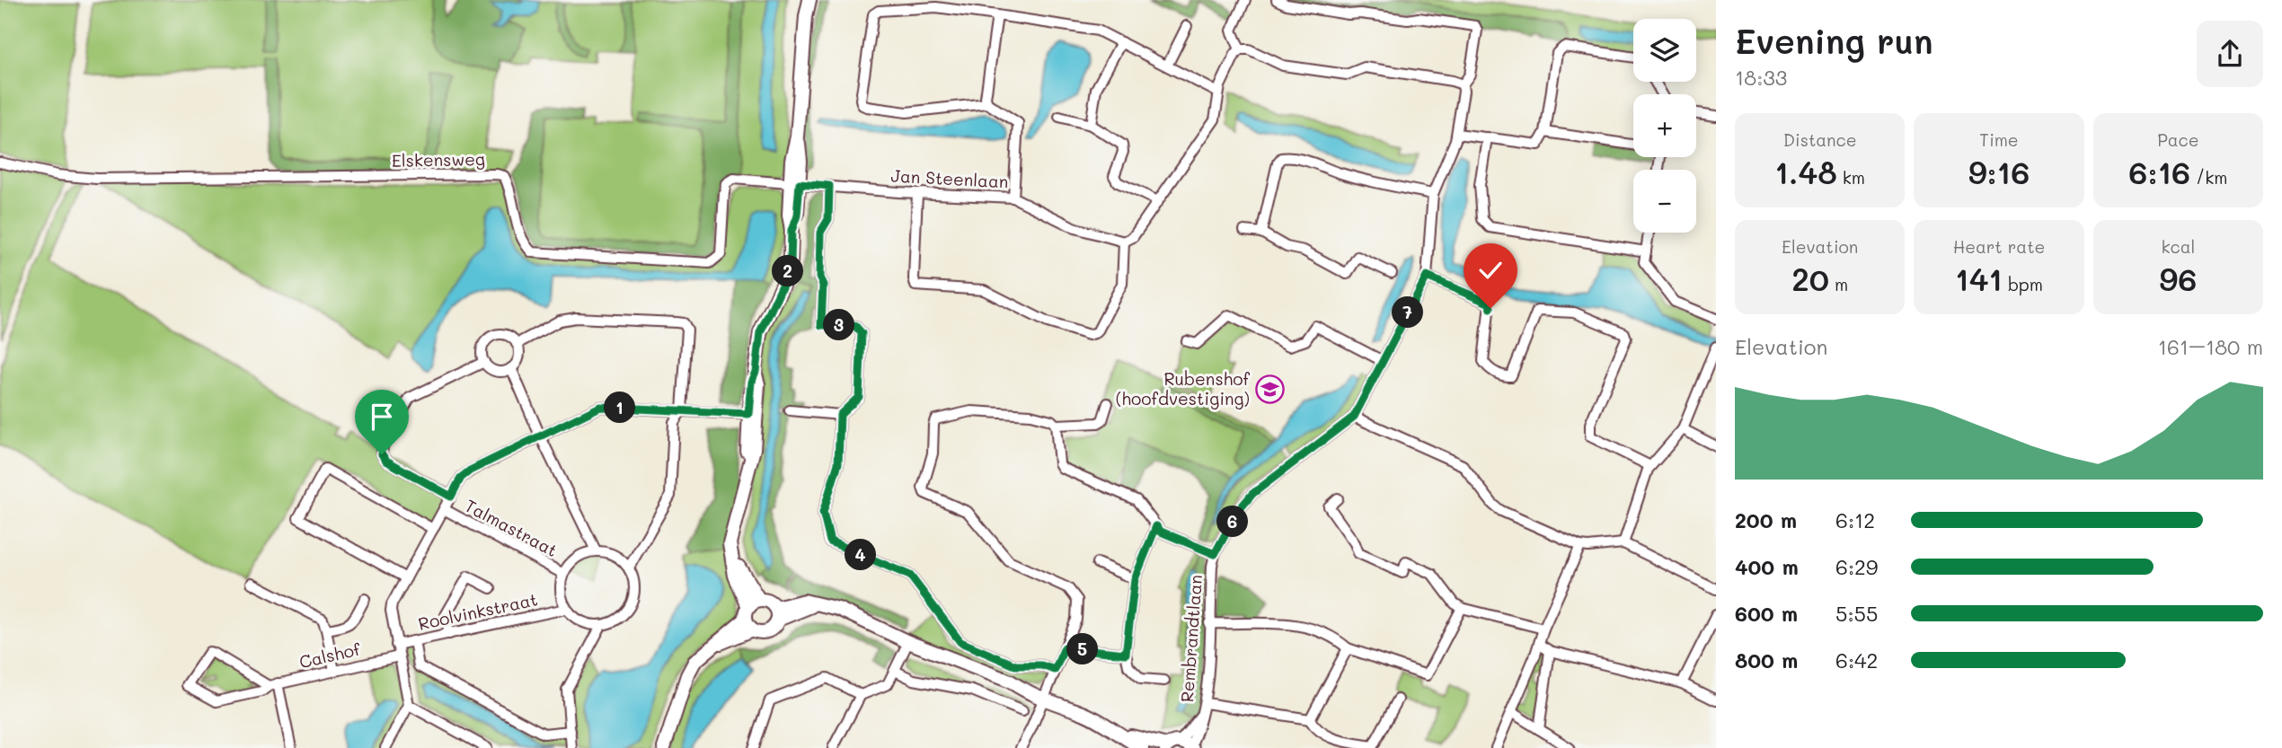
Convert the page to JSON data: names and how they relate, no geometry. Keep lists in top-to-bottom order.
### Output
{
  "streets": {
    "street": [
      "Elskensweg",
      "Jan Steenlaan",
      "Talmastraat",
      "Roolvinkstraat",
      "Rembrandtlaan",
      "Calshof"
    ]
  },
  "crossings": [
    ["Elskensweg", "Jan Steenlaan"],
    ["Talmastraat", "Roolvinkstraat"]
  ],
  "places": {
    "school or university": ["Rubenshof (hoofdvestiging)"]
  },
  "page": {
    "heading": ["Evening run", "18:33"],
    "map_buttons": ["+", "−"],
    "stats": [
      ["Distance", "1.48 km"],
      ["Time", "9:16"],
      ["Pace", "6:16 /km"],
      ["Elevation", "20 m"],
      ["Heart rate", "141 bpm"],
      ["kcal", "96"]
    ],
    "pins": [
      "2",
      "7",
      "3",
      "1",
      "6",
      "4",
      "5"
    ],
    "chart": ["Elevation", "161–180 m"],
    "list": [
      {
        "name": "200 m",
        "note": "6:12"
      },
      {
        "name": "400 m",
        "note": "6:29"
      },
      {
        "name": "600 m",
        "note": "5:55"
      },
      {
        "name": "800 m",
        "note": "6:42"
      }
    ]
  }
}
